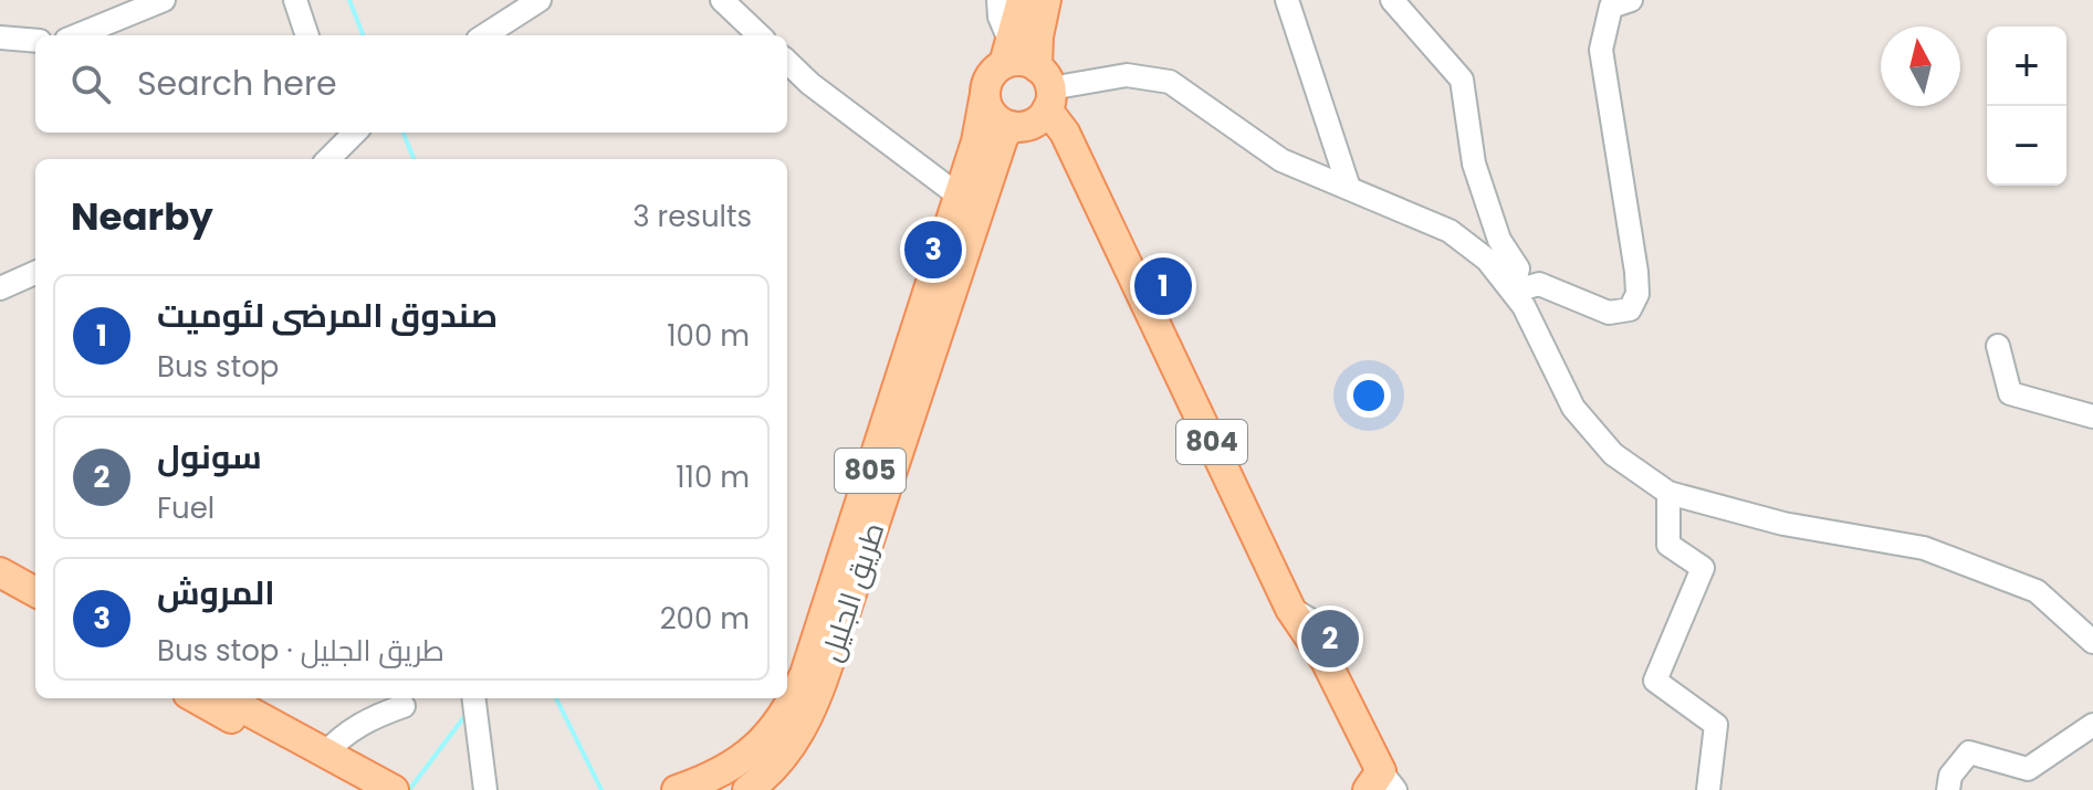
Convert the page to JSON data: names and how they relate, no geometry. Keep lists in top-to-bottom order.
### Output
{
  "streets": {
    "main road": ["804", "805", "طريق الجليل"]
  },
  "crossings": [
    ["804", "805"],
    ["804", "طريق الجليل"],
    ["805", "طريق الجليل"]
  ],
  "north": "top",
  "page": {
    "map_buttons": ["+", "−"],
    "search": "Search here",
    "heading": ["Nearby", "3 results"],
    "pins": ["3", "1", "2"],
    "list": [
      {
        "mark": "1",
        "name": "صندوق المرضى لئوميت",
        "note": "Bus stop",
        "value": "100 m"
      },
      {
        "mark": "2",
        "name": "سونول",
        "note": "Fuel",
        "value": "110 m"
      },
      {
        "mark": "3",
        "name": "المروش",
        "note": "Bus stop · طريق الجليل",
        "value": "200 m"
      }
    ]
  }
}
